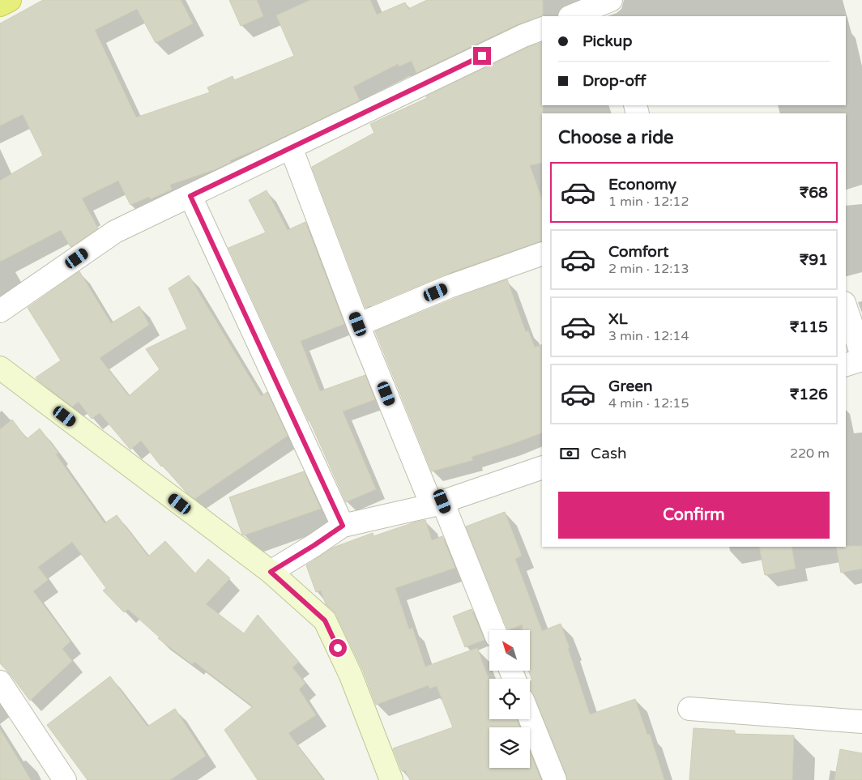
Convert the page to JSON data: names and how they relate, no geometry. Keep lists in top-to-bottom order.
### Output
{
  "north": "top left",
  "page": {
    "banner": ["Pickup", "Drop-off"],
    "heading": "Choose a ride",
    "list": [
      {
        "name": "Economy",
        "note": "1 min · 12:12",
        "value": "₹68"
      },
      {
        "name": "Comfort",
        "note": "2 min · 12:13",
        "value": "₹91"
      },
      {
        "name": "XL",
        "note": "3 min · 12:14",
        "value": "₹115"
      },
      {
        "name": "Green",
        "note": "4 min · 12:15",
        "value": "₹126"
      }
    ],
    "pay": ["Cash", "220 m"],
    "buttons": "Confirm"
  }
}
